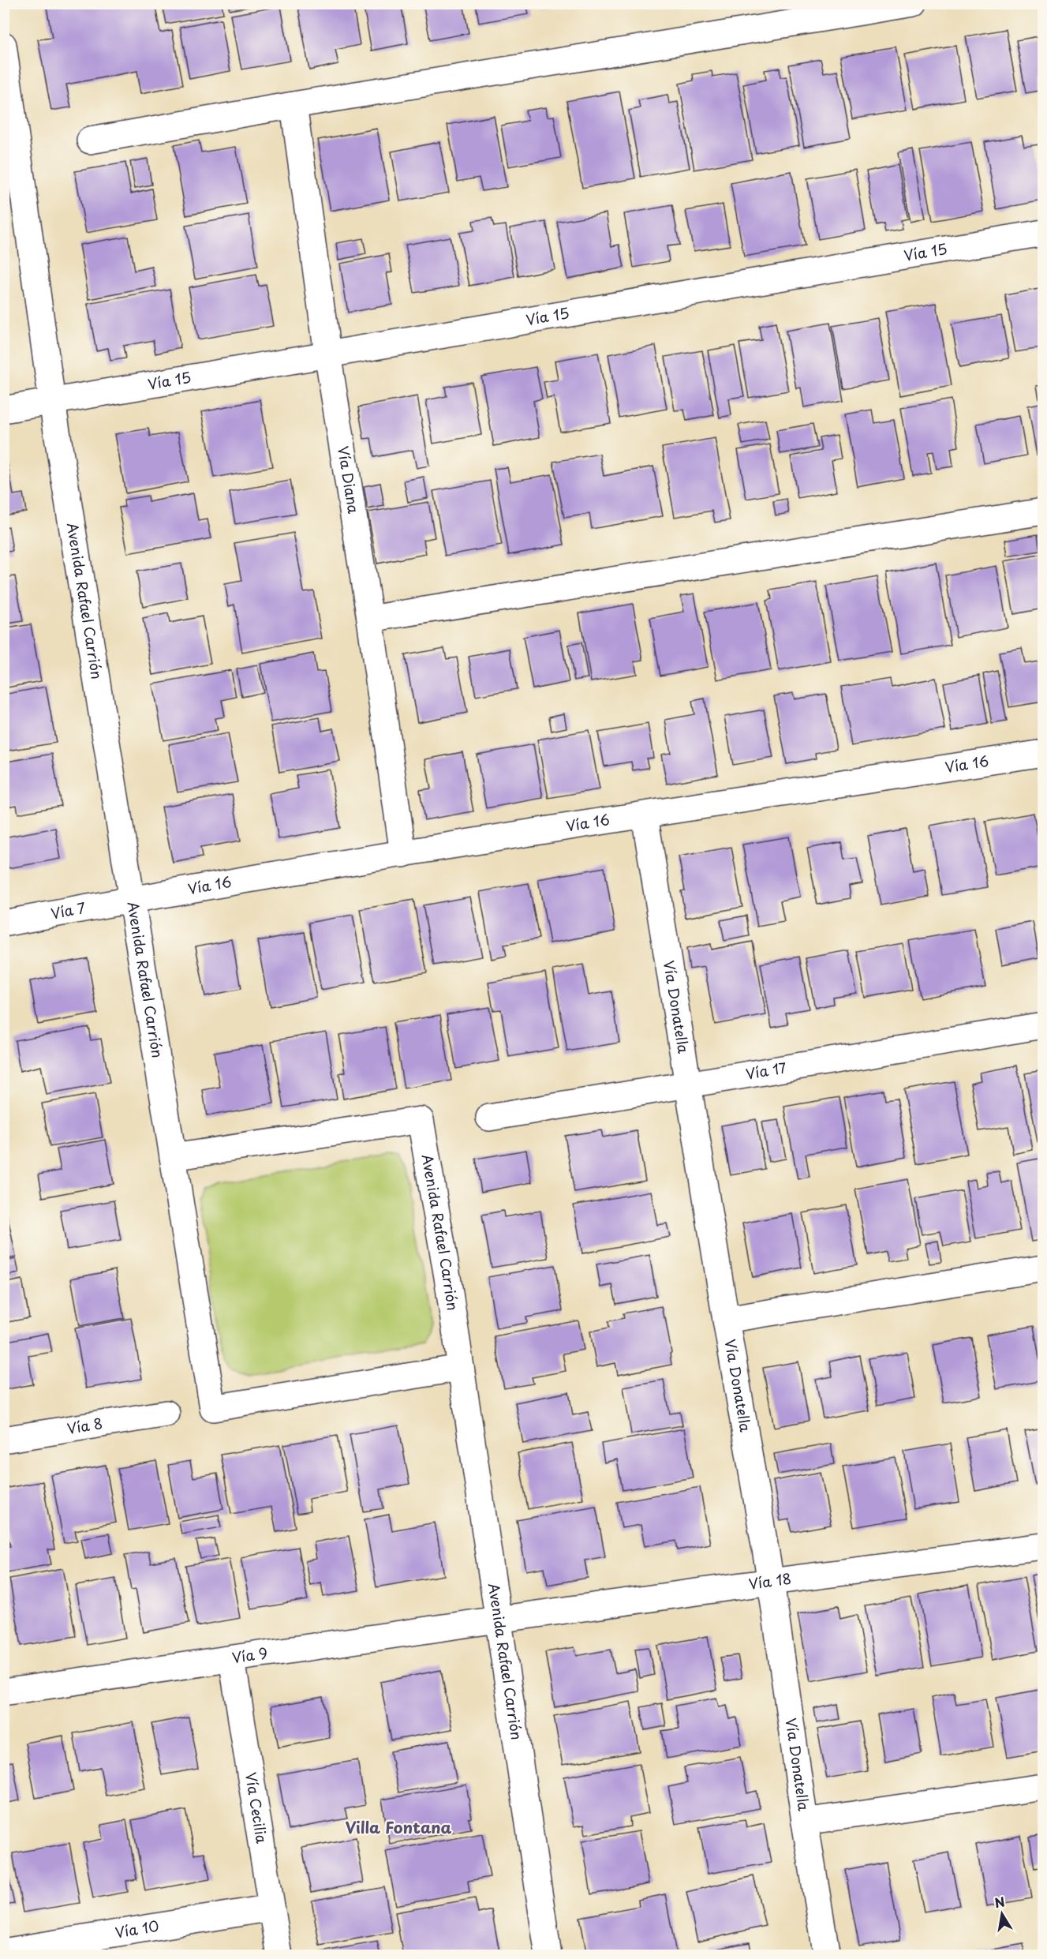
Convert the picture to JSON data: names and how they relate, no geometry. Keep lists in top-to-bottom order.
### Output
{
  "streets": {
    "street": [
      "Vía 15",
      "Vía Diana",
      "Avenida Rafael Carrión",
      "Vía 16",
      "Vía 7",
      "Vía Donatella",
      "Vía 17",
      "Vía 8",
      "Vía 18",
      "Vía 9",
      "Vía Cecilia",
      "Vía 10"
    ]
  },
  "crossings": [
    ["Vía 15", "Vía Diana"],
    ["Vía 15", "Avenida Rafael Carrión"],
    ["Vía Diana", "Vía 16"],
    ["Avenida Rafael Carrión", "Vía 16"],
    ["Avenida Rafael Carrión", "Vía 7"],
    ["Avenida Rafael Carrión", "Vía 18"],
    ["Avenida Rafael Carrión", "Vía 9"],
    ["Vía 16", "Vía 7"],
    ["Vía 16", "Vía Donatella"],
    ["Vía Donatella", "Vía 17"],
    ["Vía Donatella", "Vía 18"],
    ["Vía 18", "Vía 9"],
    ["Vía 9", "Vía Cecilia"],
    ["Vía Cecilia", "Vía 10"]
  ],
  "districts": ["Villa Fontana"],
  "north": "top"
}
